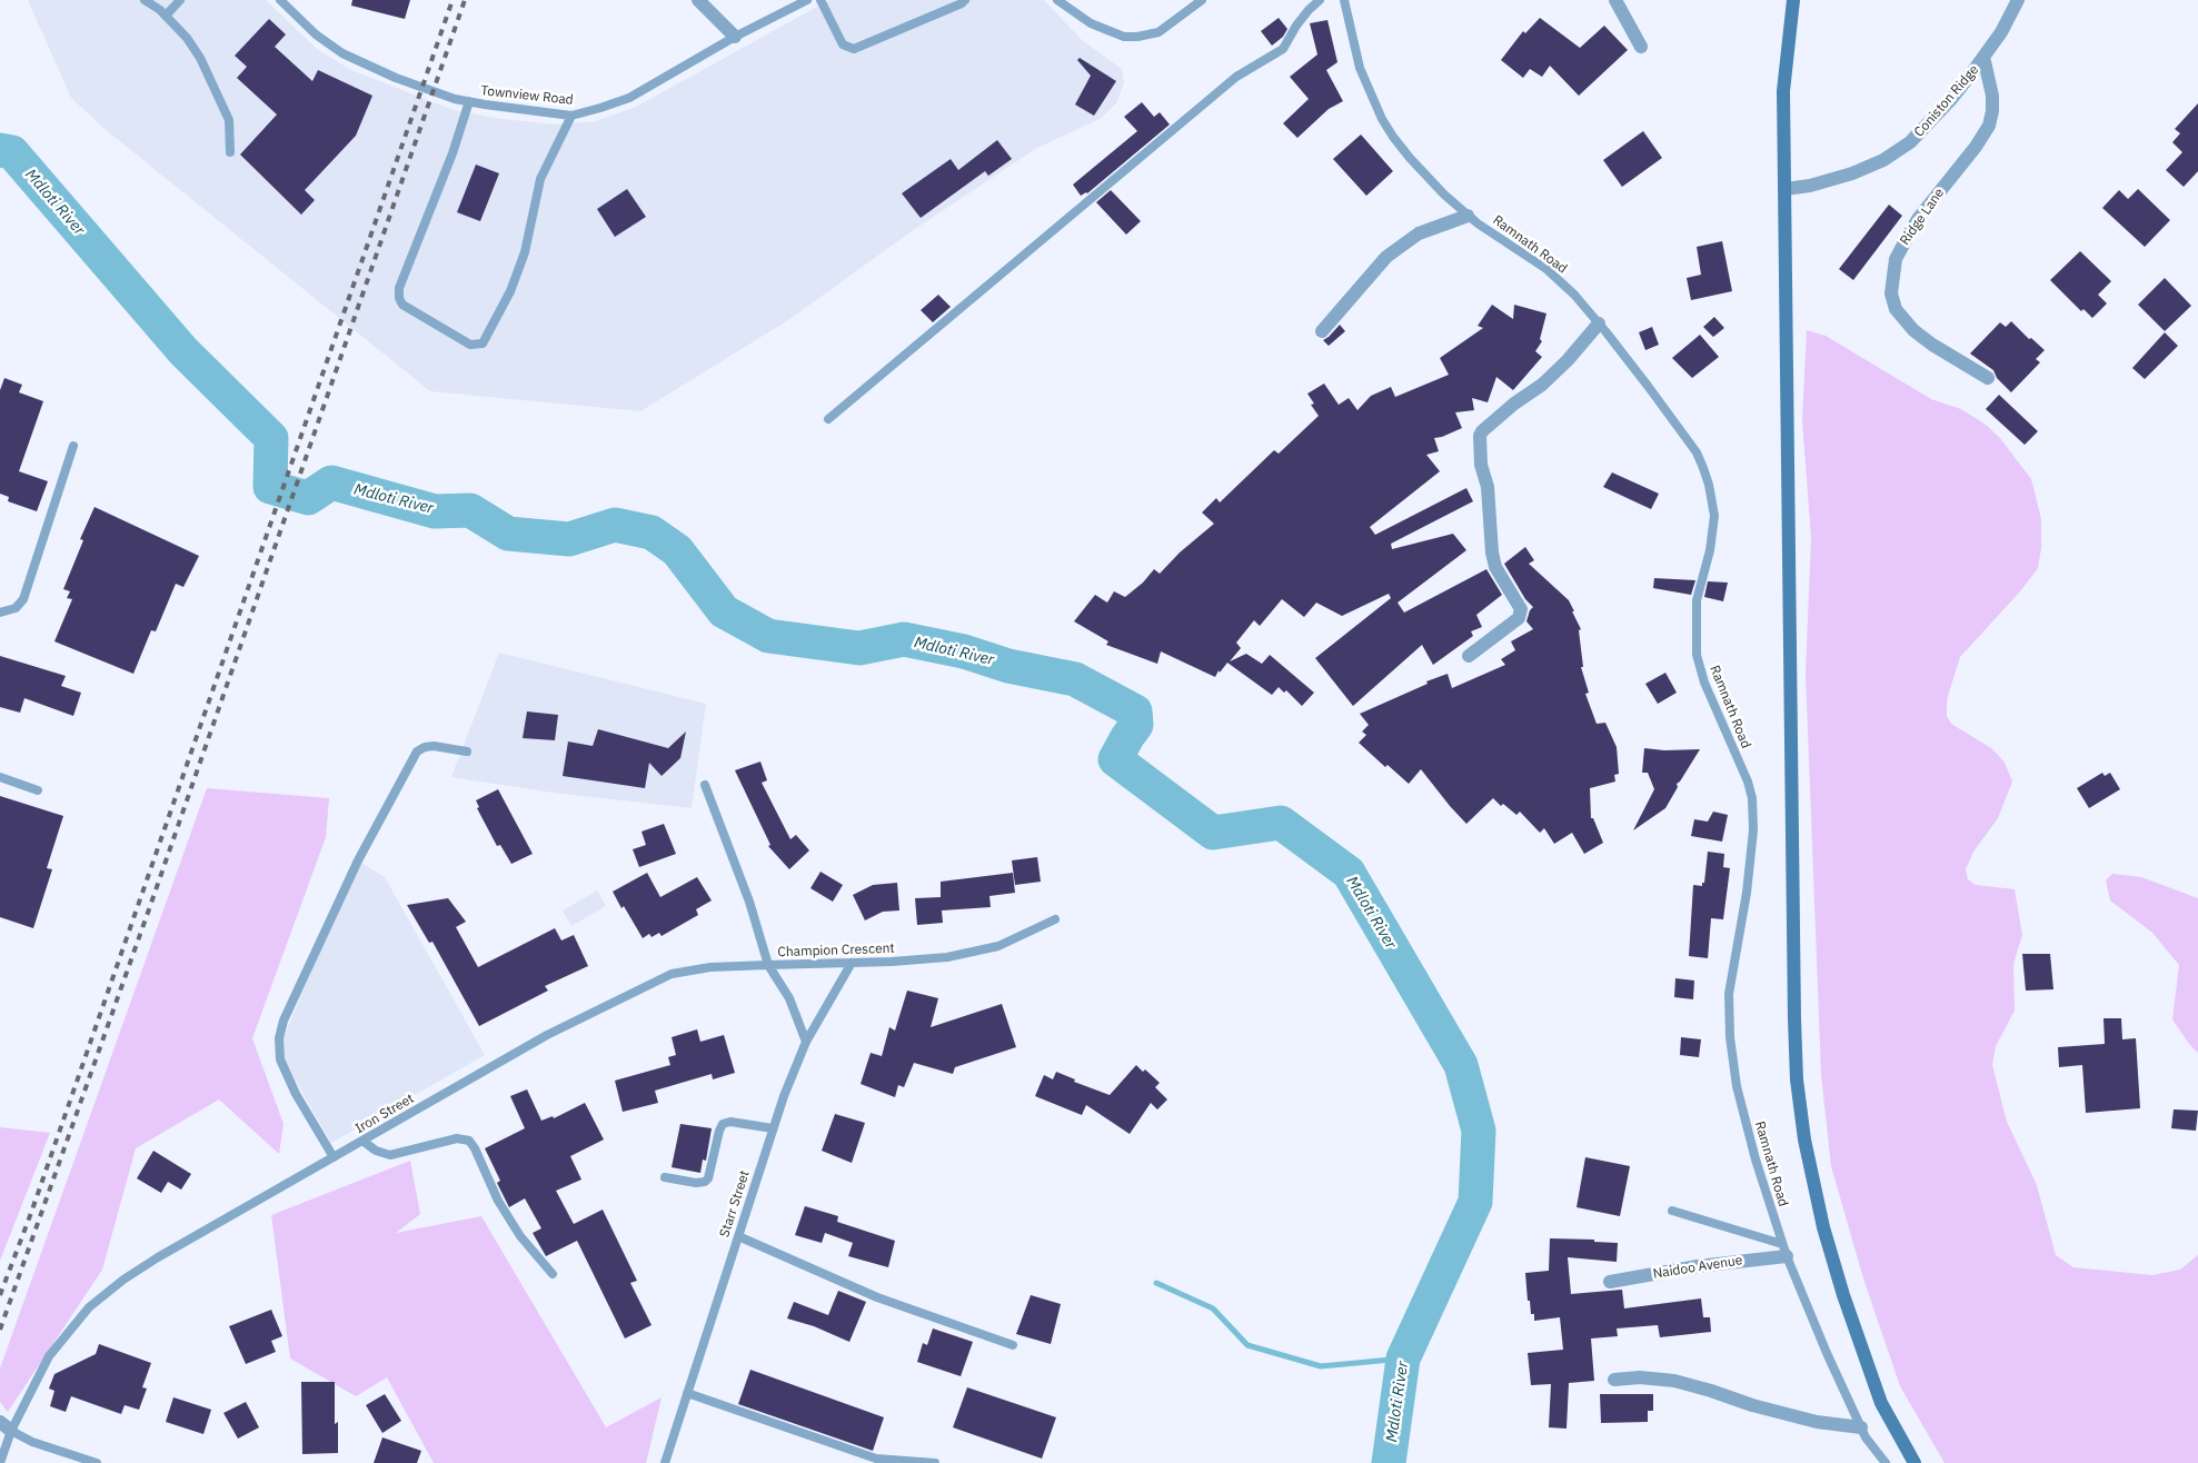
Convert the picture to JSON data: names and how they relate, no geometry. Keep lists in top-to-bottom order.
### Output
{
  "streets": {
    "street": ["Coniston Ridge", "Ridge Lane", "Naidoo Avenue"],
    "lane": [
      "Townview Road",
      "Ramnath Road",
      "Champion Crescent",
      "Iron Street",
      "Starr Street"
    ]
  },
  "crossings": [
    ["Coniston Ridge", "Ridge Lane"],
    ["Ramnath Road", "Naidoo Avenue"],
    ["Champion Crescent", "Iron Street"],
    ["Champion Crescent", "Starr Street"]
  ],
  "water": ["Mdloti River"]
}
